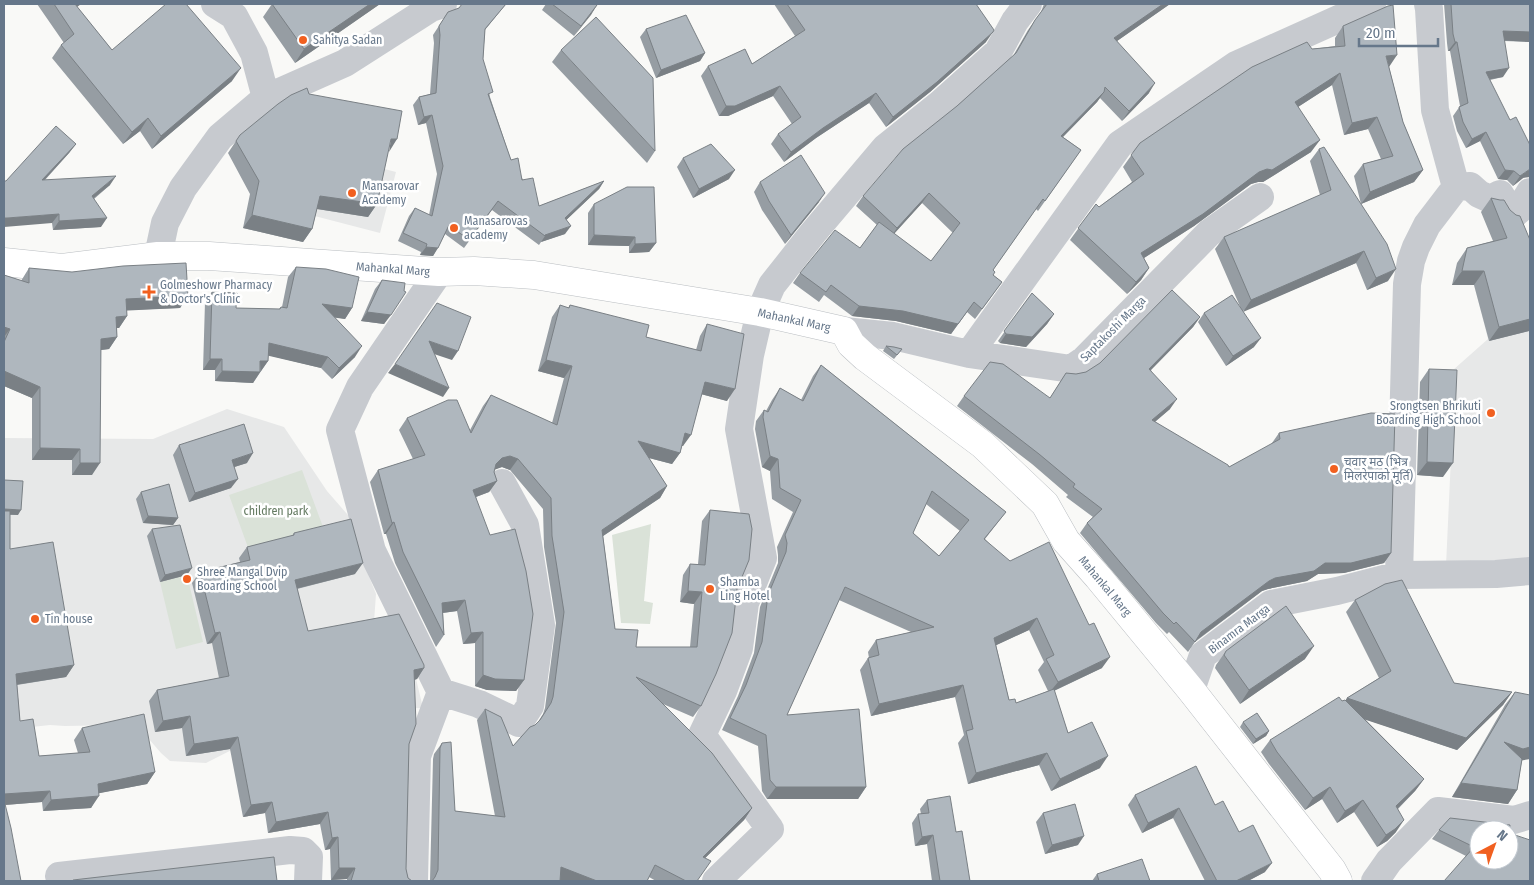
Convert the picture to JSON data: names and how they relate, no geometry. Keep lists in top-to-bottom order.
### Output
{
  "streets": {
    "main road": ["Mahankal Marg"],
    "street": ["Saptakoshi Marga", "Binamra Marga"]
  },
  "crossings": [
    ["Mahankal Marg", "Saptakoshi Marga"],
    ["Mahankal Marg", "Binamra Marga"]
  ],
  "parks": ["children park"],
  "places": {
    "other": [
      "Sahitya Sadan",
      "Mansarovar Academy",
      "Manasarovas academy",
      "Srongtsen Bhrikuti Boarding High School",
      "चुवार मठ (भित्र मिलरेपाको मूर्ति)",
      "Shree Mangal Dvip Boarding School",
      "Shamba Ling Hotel",
      "Tin house"
    ],
    "health": ["Golmeshowr Pharmacy & Doctor's Clinic"]
  },
  "scale_bar": "20 m",
  "north": "top right"
}
